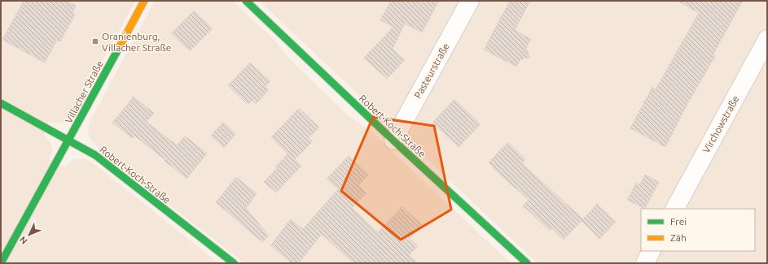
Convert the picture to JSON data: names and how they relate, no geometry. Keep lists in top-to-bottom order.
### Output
{
  "streets": {
    "street": [
      "Pasteurstraße",
      "Villacher Straße",
      "Virchowstraße",
      "Robert-Koch-Straße"
    ]
  },
  "crossings": [
    ["Pasteurstraße", "Robert-Koch-Straße"],
    ["Villacher Straße", "Robert-Koch-Straße"]
  ],
  "places": {
    "transit": ["Oranienburg, Villacher Straße"]
  },
  "legend": ["Frei", "Zäh"],
  "north": "bottom left"
}
